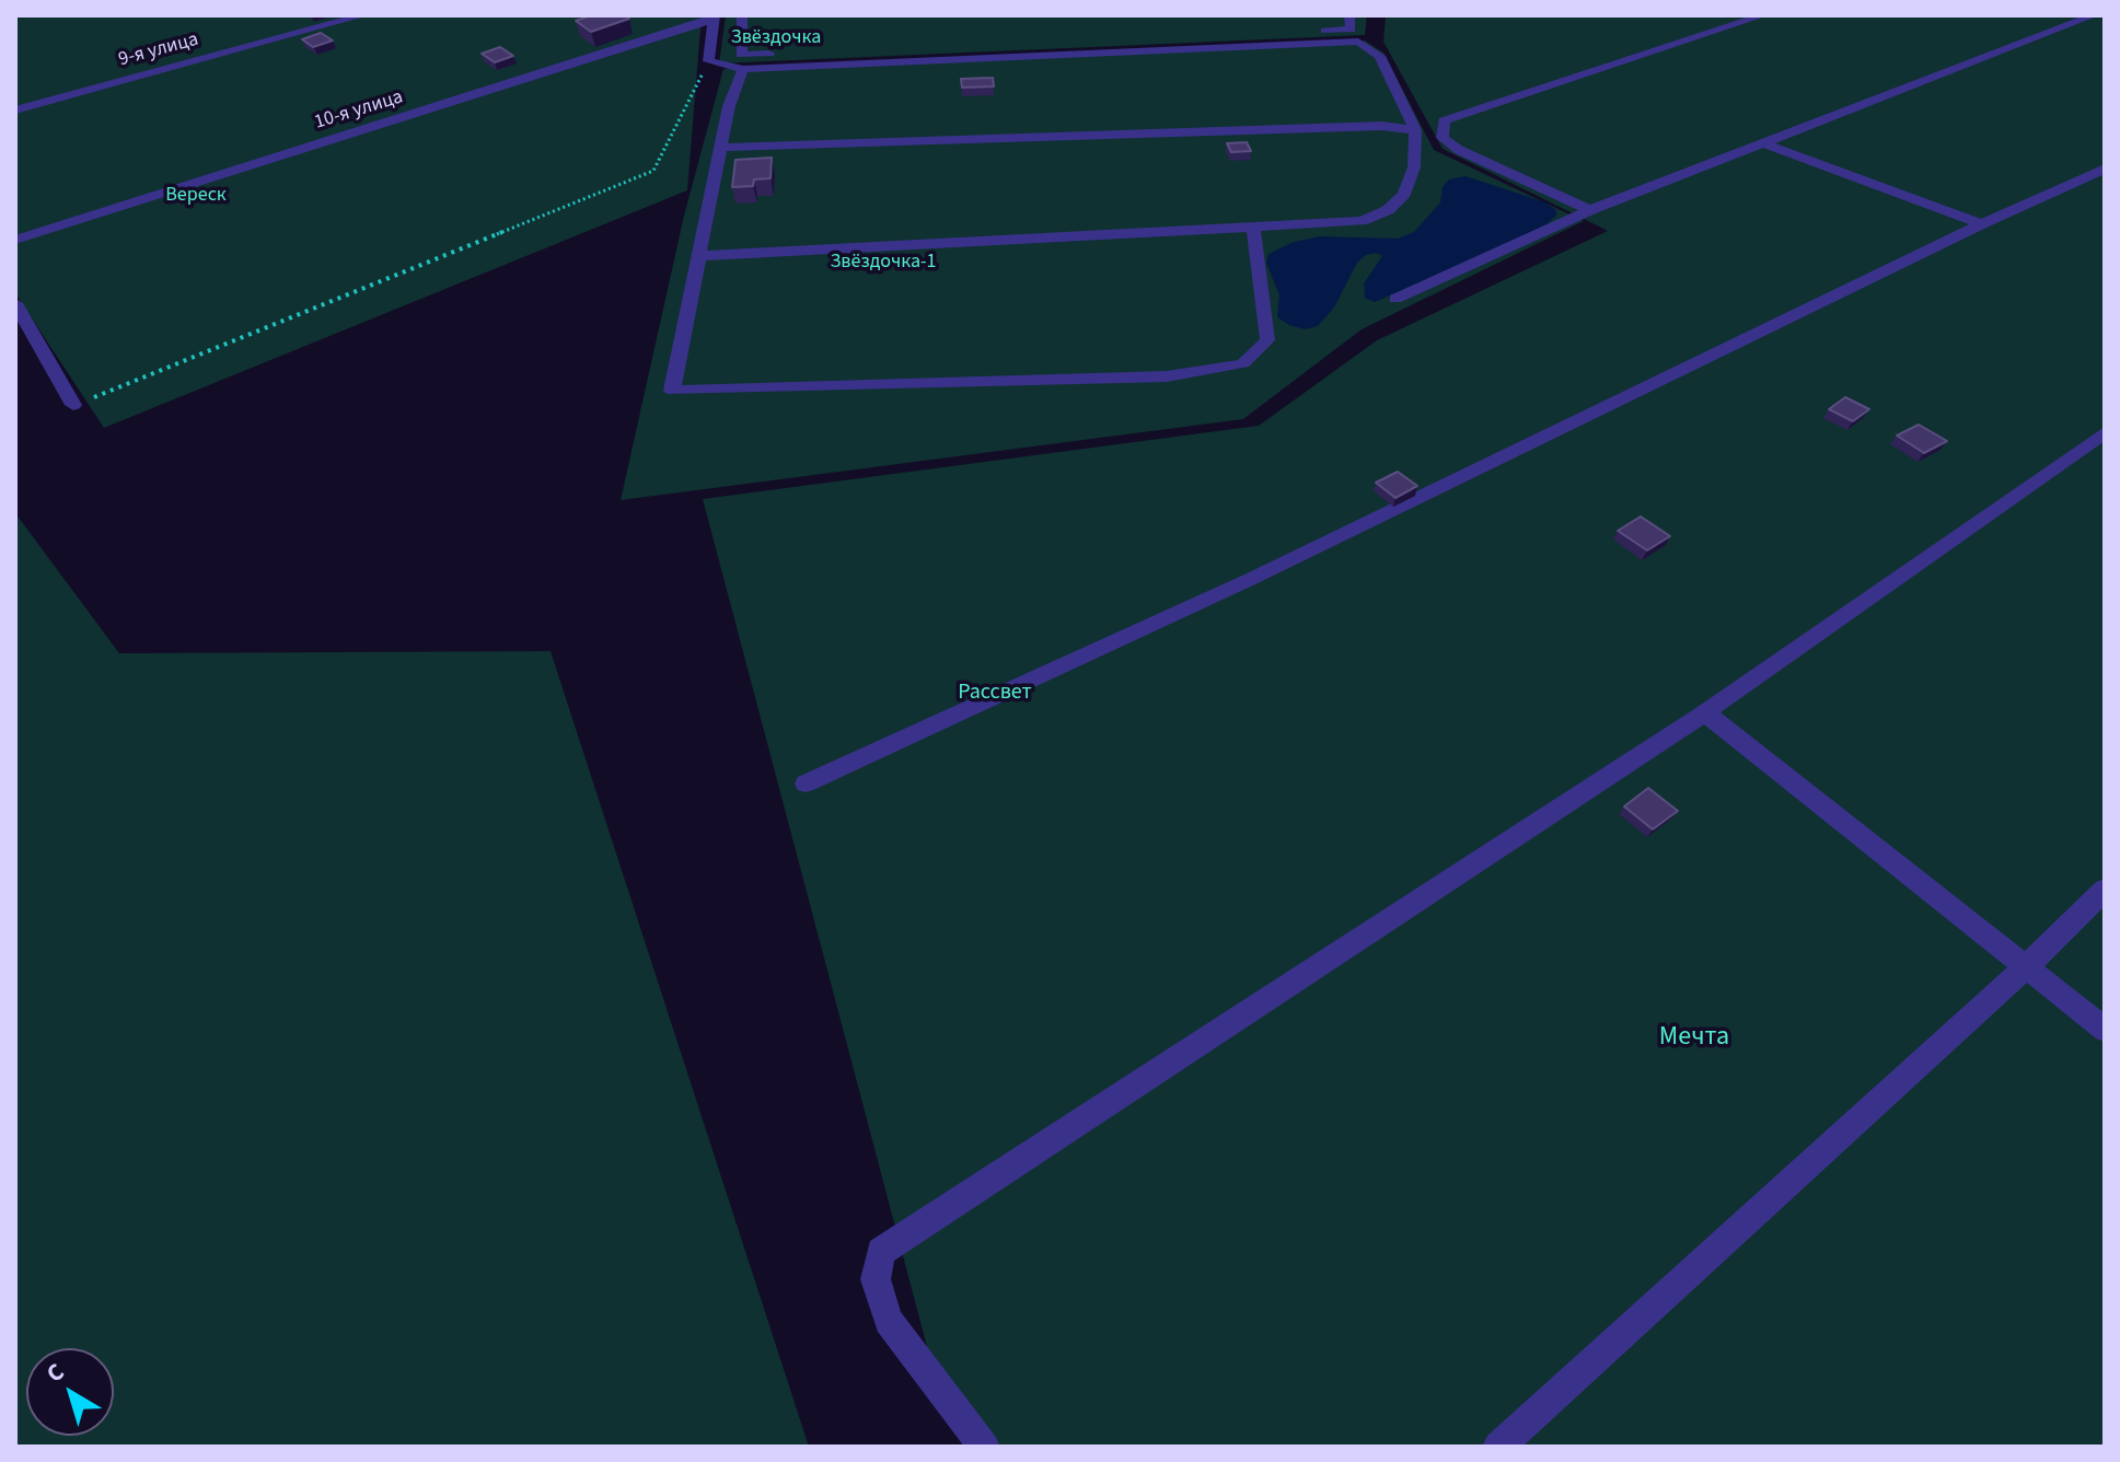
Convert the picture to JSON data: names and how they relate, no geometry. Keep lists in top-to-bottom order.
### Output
{
  "streets": {
    "street": ["9-я улица", "10-я улица"]
  },
  "parks": [
    "Звёздочка",
    "Вереск",
    "Звёздочка-1",
    "Рассвет",
    "Мечта"
  ],
  "north": "top left"
}
